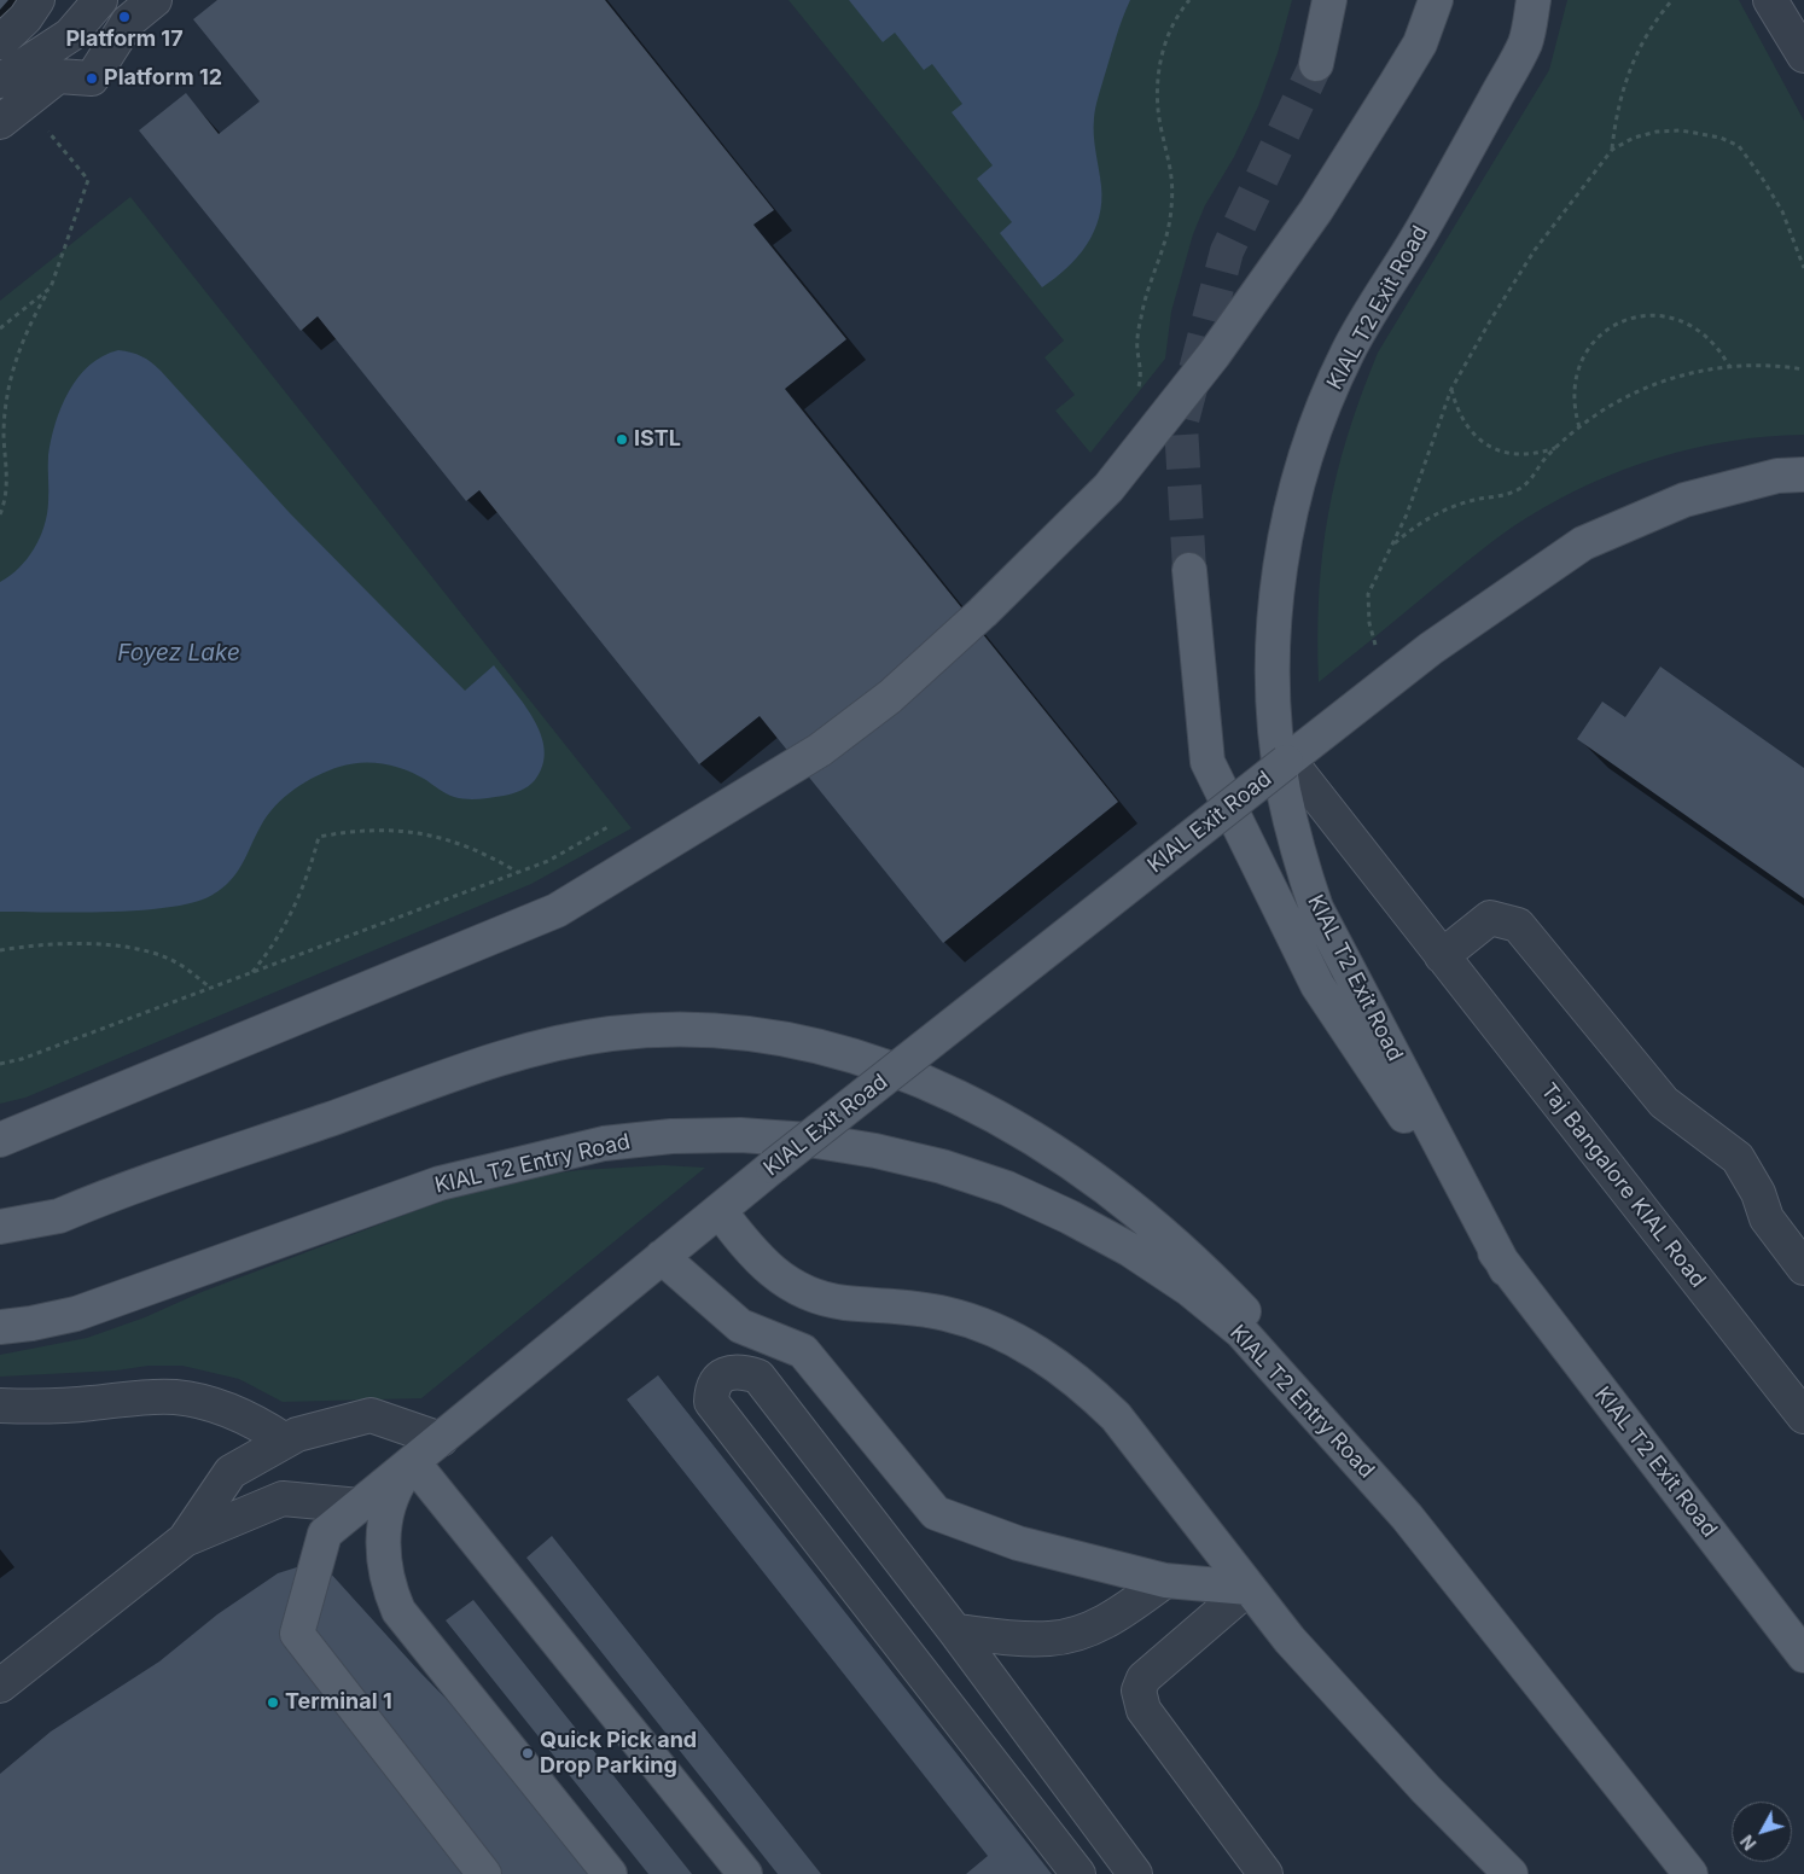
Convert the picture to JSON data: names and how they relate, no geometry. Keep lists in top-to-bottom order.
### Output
{
  "streets": {
    "main road": ["KIAL T2 Exit Road", "KIAL Exit Road", "KIAL T2 Entry Road"],
    "lane": ["Taj Bangalore KIAL Road"]
  },
  "crossings": [
    ["KIAL Exit Road", "Taj Bangalore KIAL Road"]
  ],
  "water": ["Foyez Lake"],
  "places": [
    "Platform 17",
    "Platform 12",
    "ISTL",
    "Terminal 1",
    "Quick Pick and Drop Parking"
  ],
  "north": "bottom left"
}
